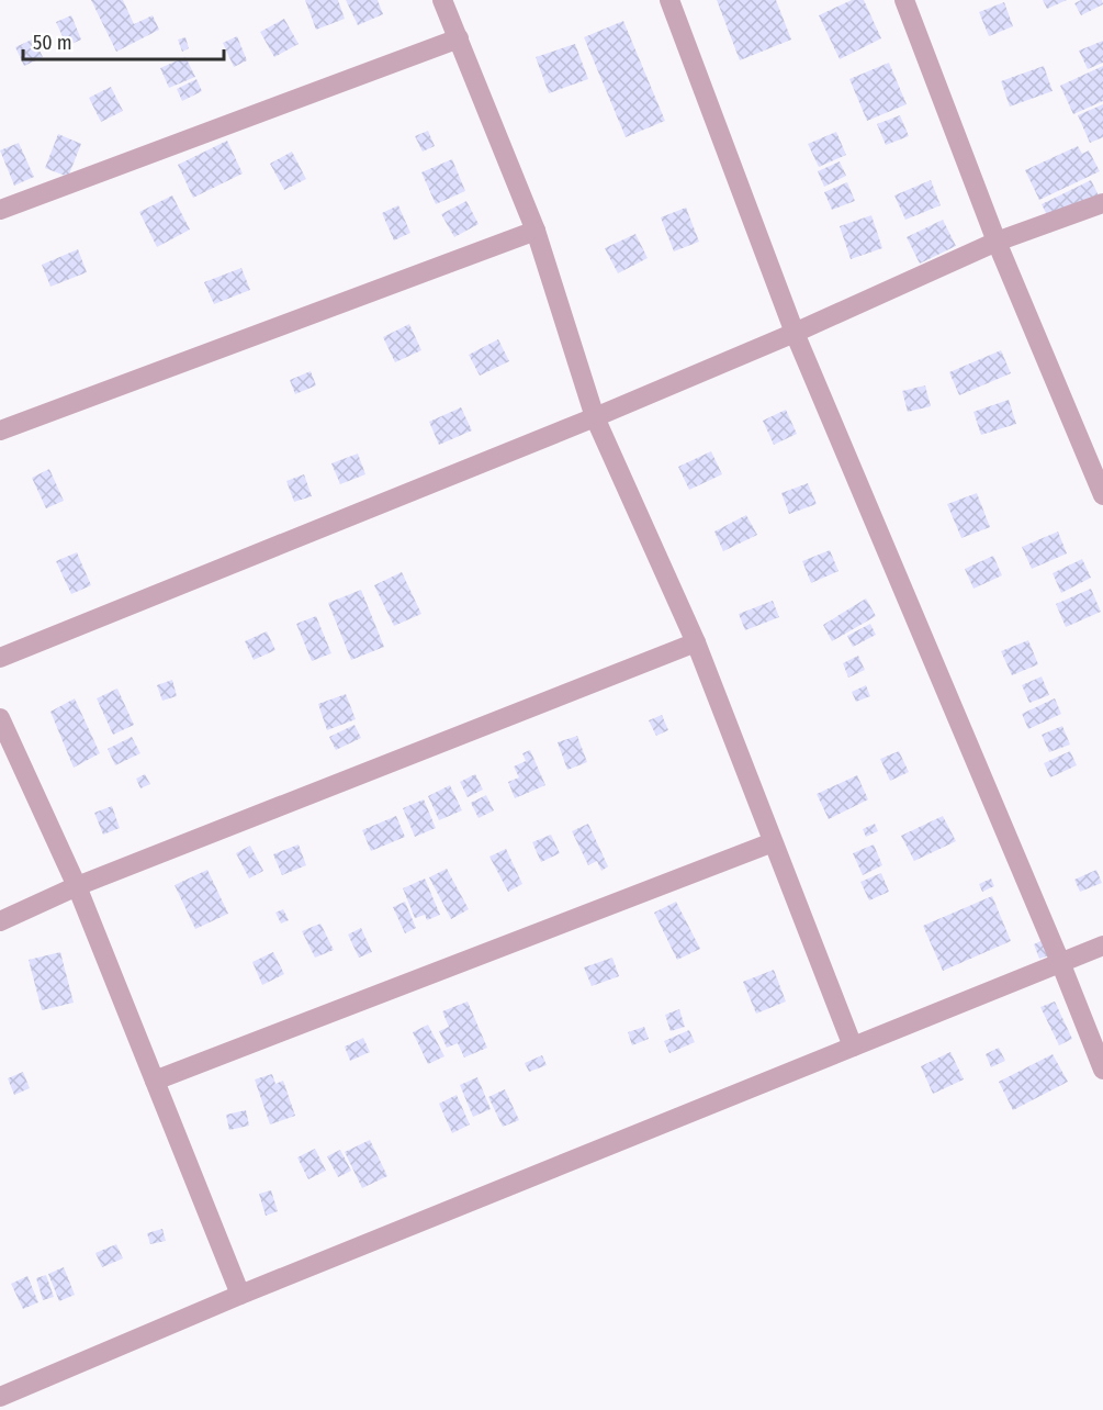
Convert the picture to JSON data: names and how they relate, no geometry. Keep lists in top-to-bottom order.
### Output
{
  "scale_bar": "50 m"
}
